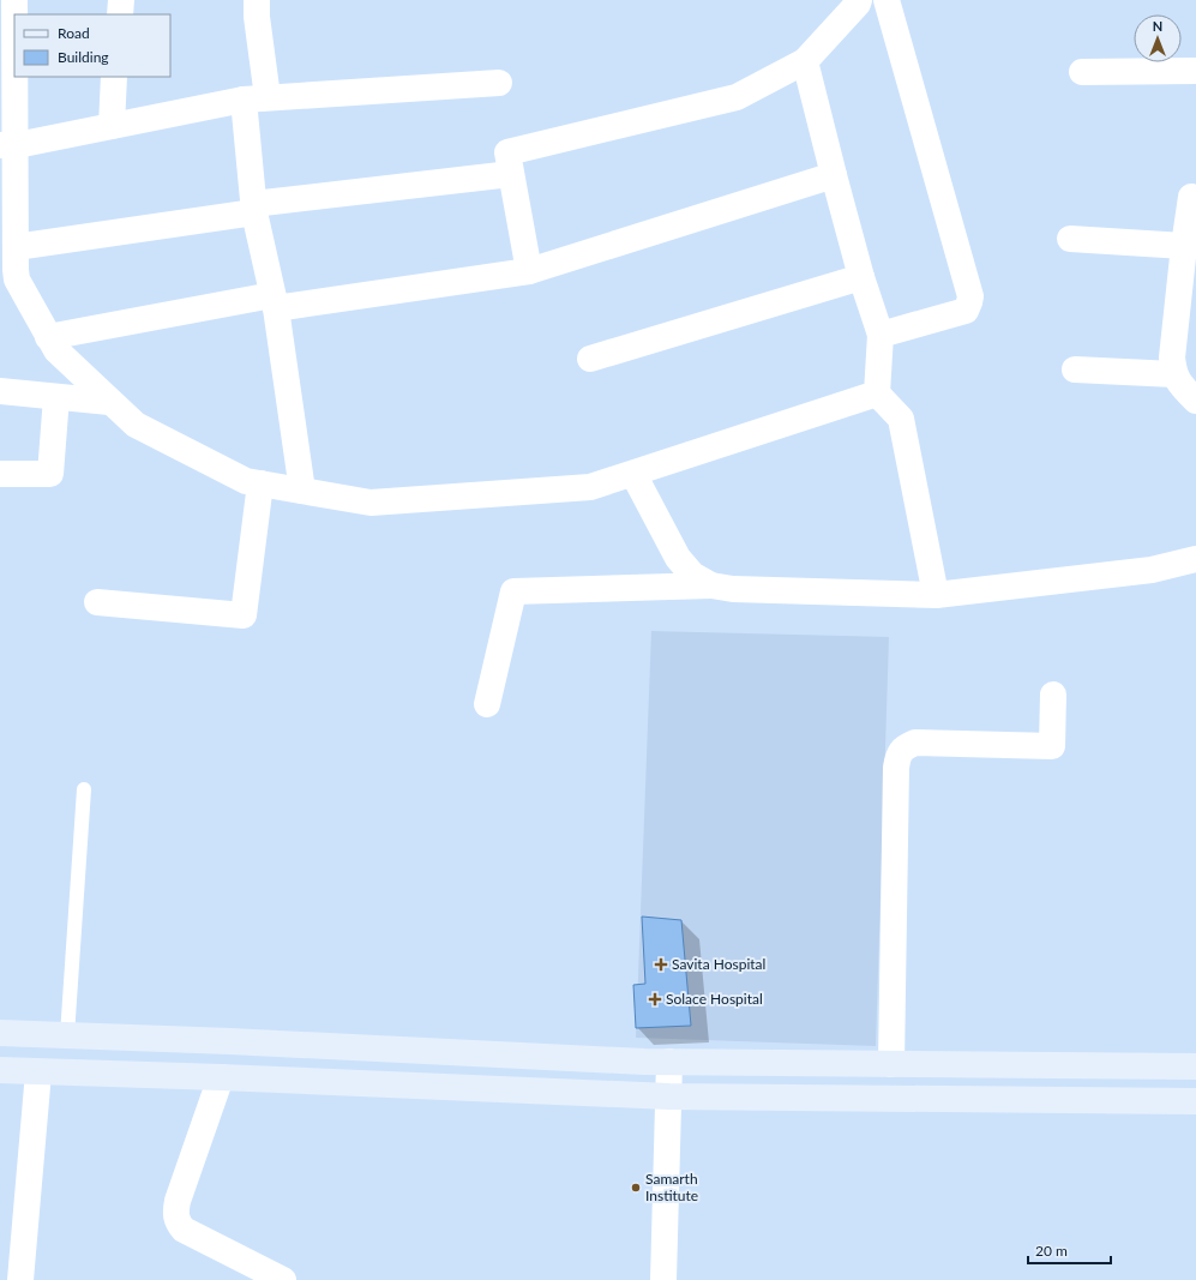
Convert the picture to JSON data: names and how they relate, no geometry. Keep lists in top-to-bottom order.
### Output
{
  "places": {
    "health": ["Savita Hospital", "Solace Hospital"],
    "other": ["Samarth Institute"]
  },
  "legend": ["Road", "Building"],
  "scale_bar": "20 m",
  "north": "top"
}
